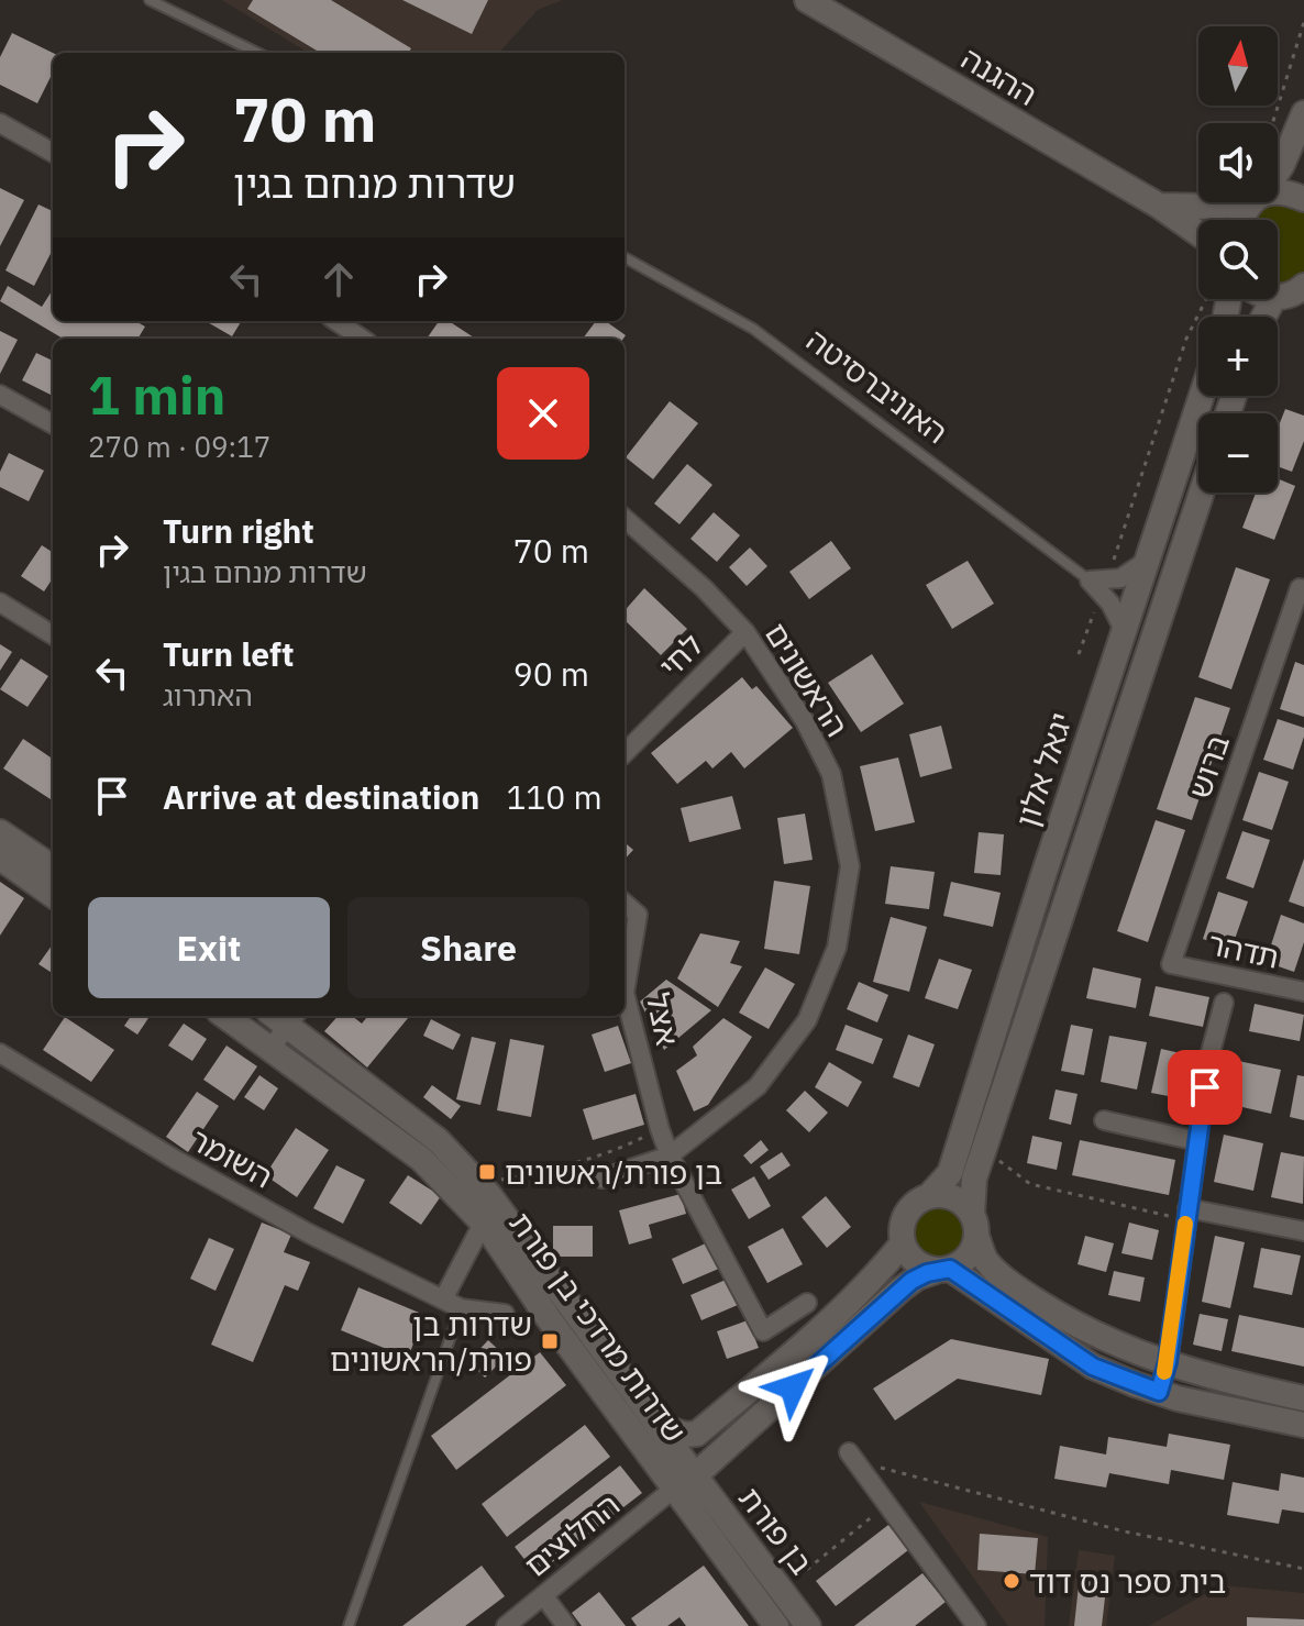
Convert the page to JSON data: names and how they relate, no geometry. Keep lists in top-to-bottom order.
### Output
{
  "streets": {
    "street": [
      "ההגנה",
      "האוניברסיטה",
      "לחי",
      "הראשונים",
      "ברוש",
      "יגאל אלון",
      "תדהר",
      "אצל",
      "השומר",
      "שדרות מרדכי בן פורת",
      "בן פורת",
      "החלוצים"
    ]
  },
  "crossings": [
    ["האוניברסיטה", "יגאל אלון"],
    ["לחי", "הראשונים"],
    ["הראשונים", "אצל"],
    ["ברוש", "תדהר"],
    ["שדרות מרדכי בן פורת", "בן פורת"],
    ["שדרות מרדכי בן פורת", "החלוצים"],
    ["בן פורת", "החלוצים"]
  ],
  "places": {
    "transit": ["בן פורת/ראשונים", "שדרות בן פורת/הראשונים"],
    "other": ["בית ספר נס דוד"]
  },
  "north": "top",
  "page": {
    "map_buttons": ["+", "−"],
    "turn": ["70 m", "שדרות מנחם בגין"],
    "heading": ["1 min", "270 m · 09:17"],
    "list": [
      {
        "name": "Turn right",
        "note": "שדרות מנחם בגין",
        "value": "70 m"
      },
      {
        "name": "Turn left",
        "note": "האתרוג",
        "value": "90 m"
      },
      {
        "name": "Arrive at destination",
        "value": "110 m"
      }
    ],
    "buttons": ["Exit", "Share"]
  }
}
